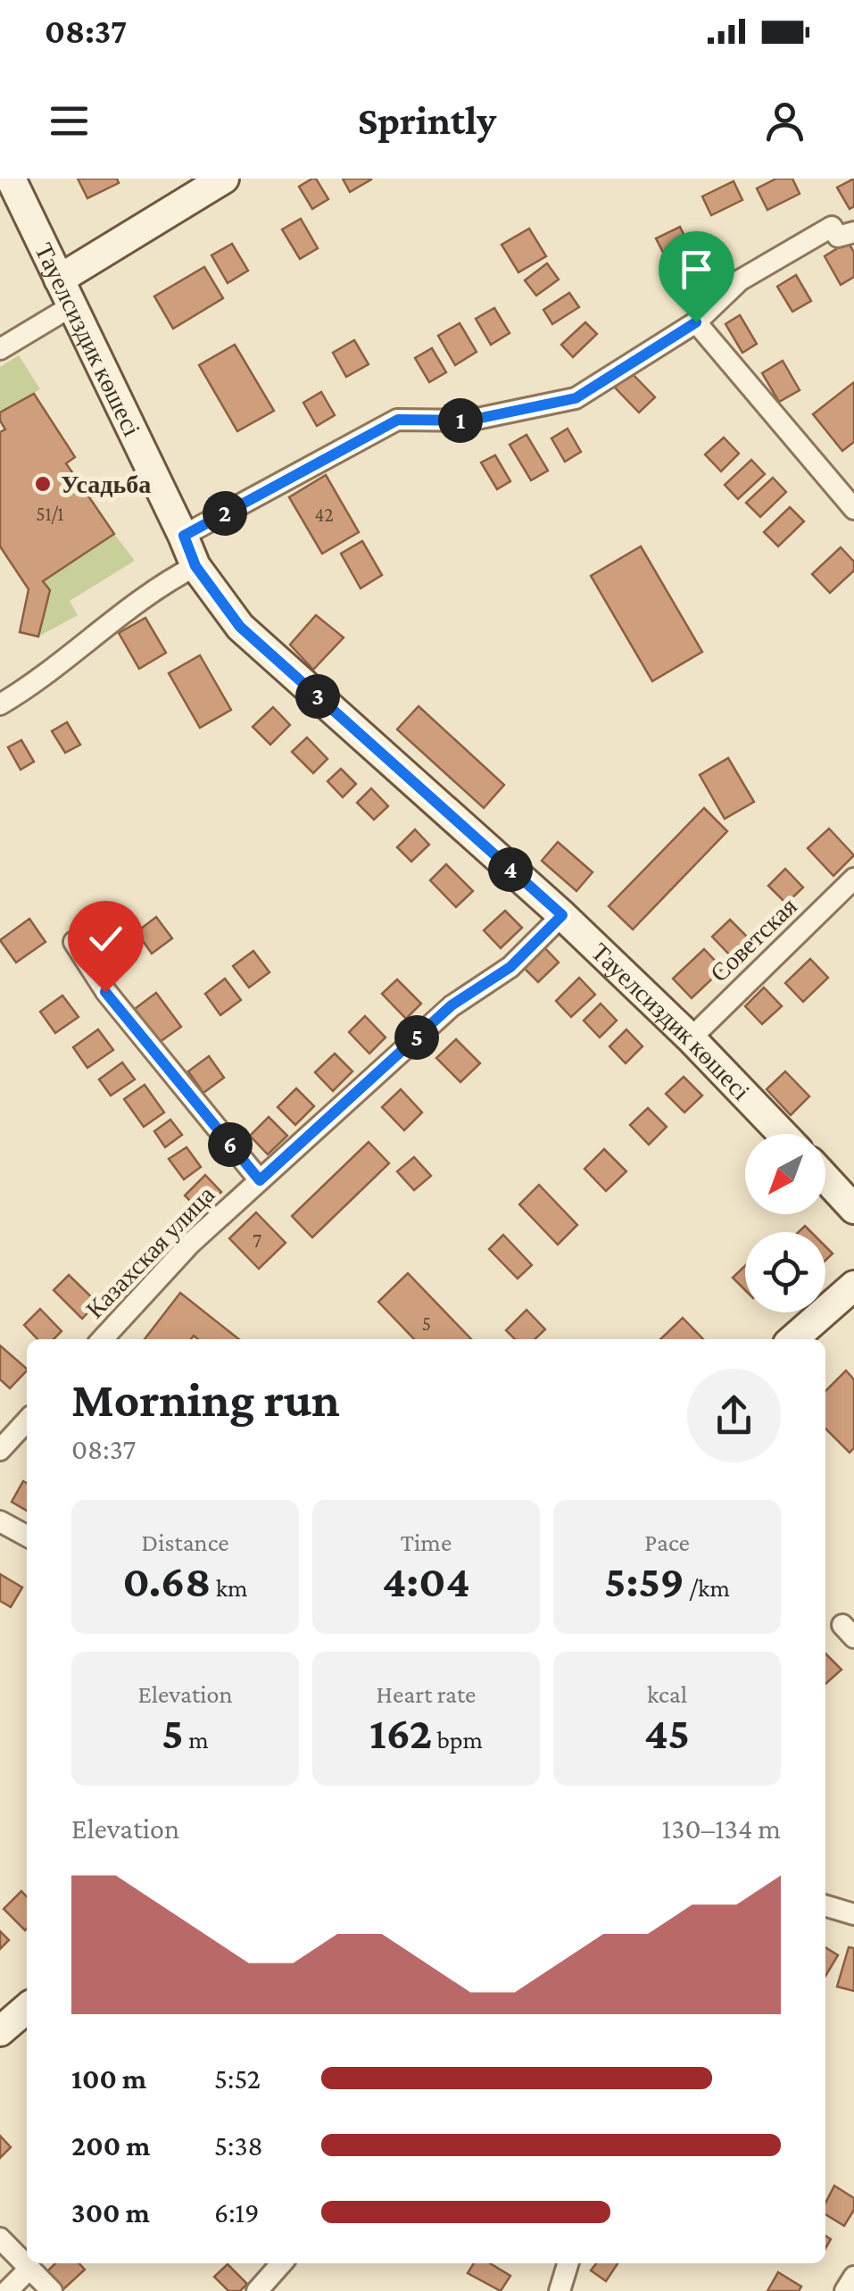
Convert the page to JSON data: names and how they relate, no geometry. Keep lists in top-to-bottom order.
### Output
{
  "streets": {
    "street": ["Тауелсиздик көшесі", "Советская", "Казахская улица"]
  },
  "crossings": [
    ["Тауелсиздик көшесі", "Советская"],
    ["Тауелсиздик көшесі", "Казахская улица"]
  ],
  "places": ["Усадьба"],
  "house_numbers": [
    "51/1",
    "42",
    "7",
    "5"
  ],
  "north": "bottom left",
  "page": {
    "status": "08:37",
    "header": "Sprintly",
    "pins": [
      "1",
      "2",
      "3",
      "4",
      "5",
      "6"
    ],
    "heading": ["Morning run", "08:37"],
    "stats": [
      ["Distance", "0.68 km"],
      ["Time", "4:04"],
      ["Pace", "5:59 /km"],
      ["Elevation", "5 m"],
      ["Heart rate", "162 bpm"],
      ["kcal", "45"]
    ],
    "chart": ["Elevation", "130–134 m"],
    "list": [
      {
        "name": "100 m",
        "note": "5:52"
      },
      {
        "name": "200 m",
        "note": "5:38"
      },
      {
        "name": "300 m",
        "note": "6:19"
      }
    ]
  }
}
